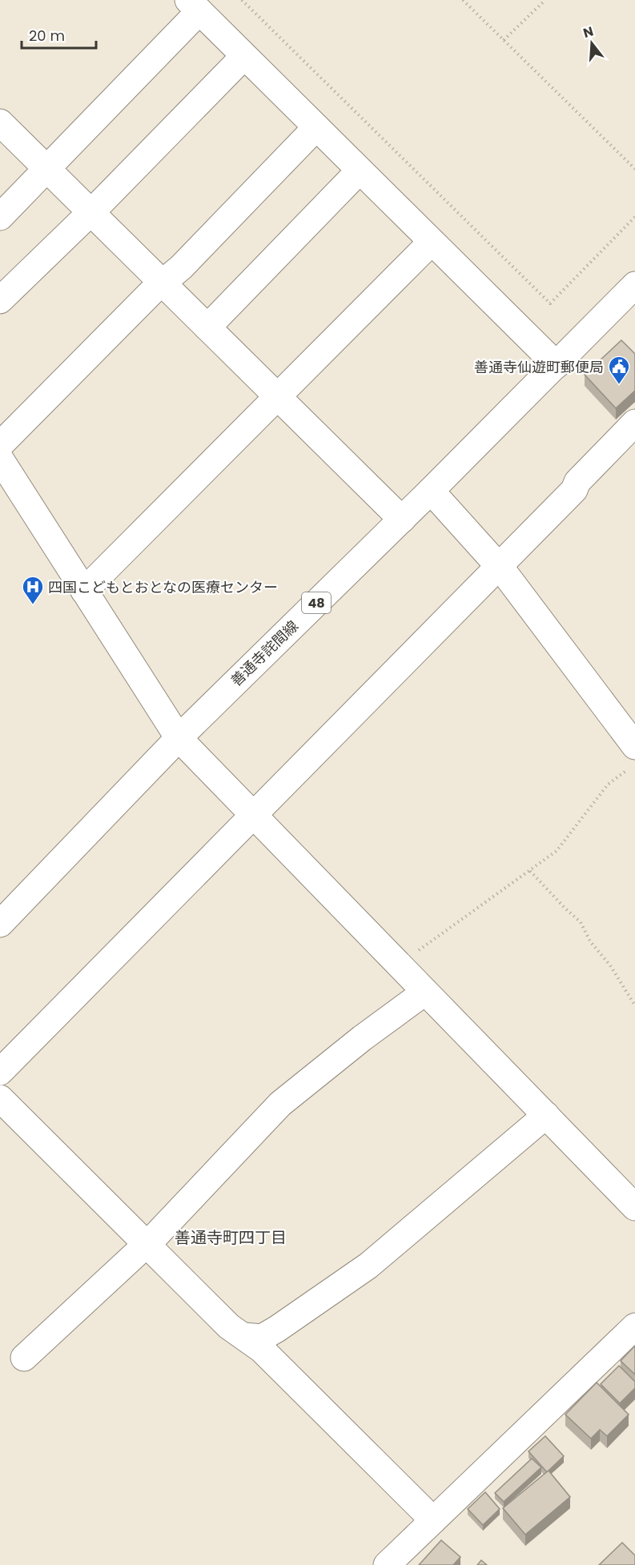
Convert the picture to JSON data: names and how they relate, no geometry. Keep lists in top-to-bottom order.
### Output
{
  "streets": {
    "street": ["48", "善通寺詫間線"]
  },
  "districts": ["善通寺町四丁目"],
  "places": {
    "public building": ["善通寺仙遊町郵便局"],
    "hospital": ["四国こどもとおとなの医療センター"]
  },
  "scale_bar": "20 m",
  "north": "top"
}
